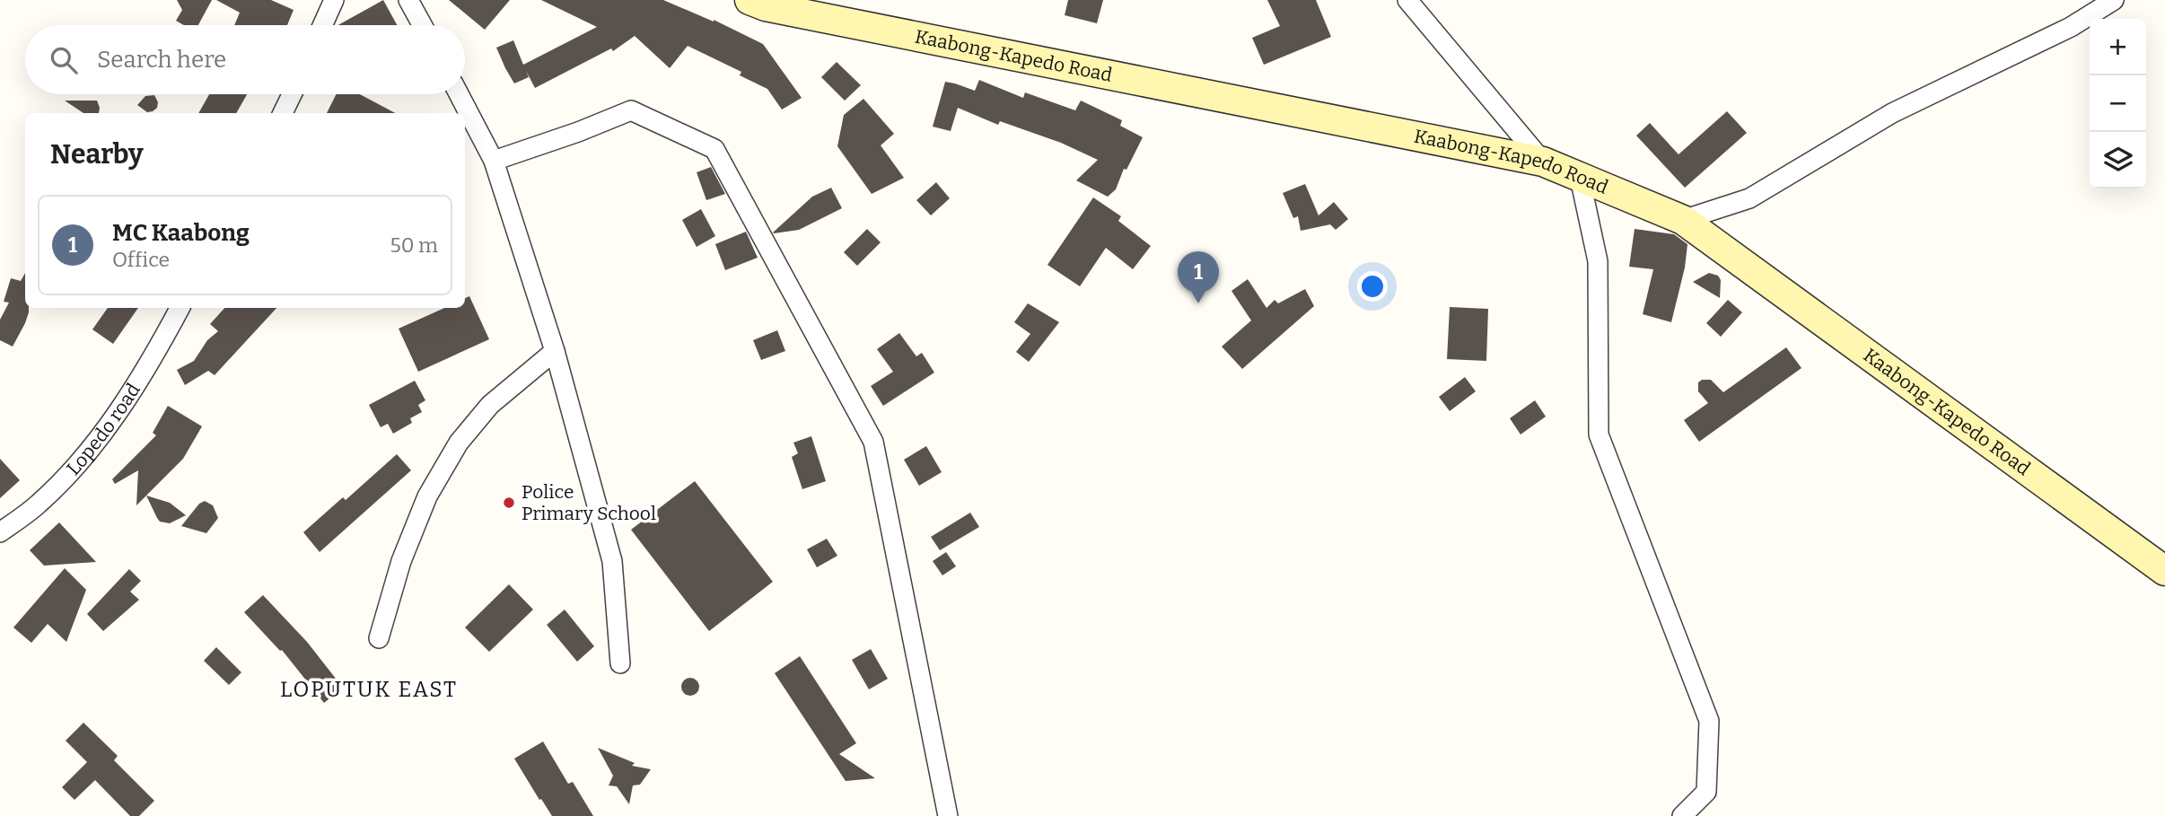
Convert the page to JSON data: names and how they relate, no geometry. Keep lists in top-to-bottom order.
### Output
{
  "streets": {
    "main road": ["Kaabong-Kapedo Road"],
    "street": ["Lopedo road"]
  },
  "districts": ["LOPUTUK EAST"],
  "places": ["Police Primary School"],
  "page": {
    "map_buttons": ["+", "−"],
    "search": "Search here",
    "heading": "Nearby",
    "list": [
      {
        "mark": "1",
        "name": "MC Kaabong",
        "note": "Office",
        "value": "50 m"
      }
    ],
    "pins": "1"
  }
}
